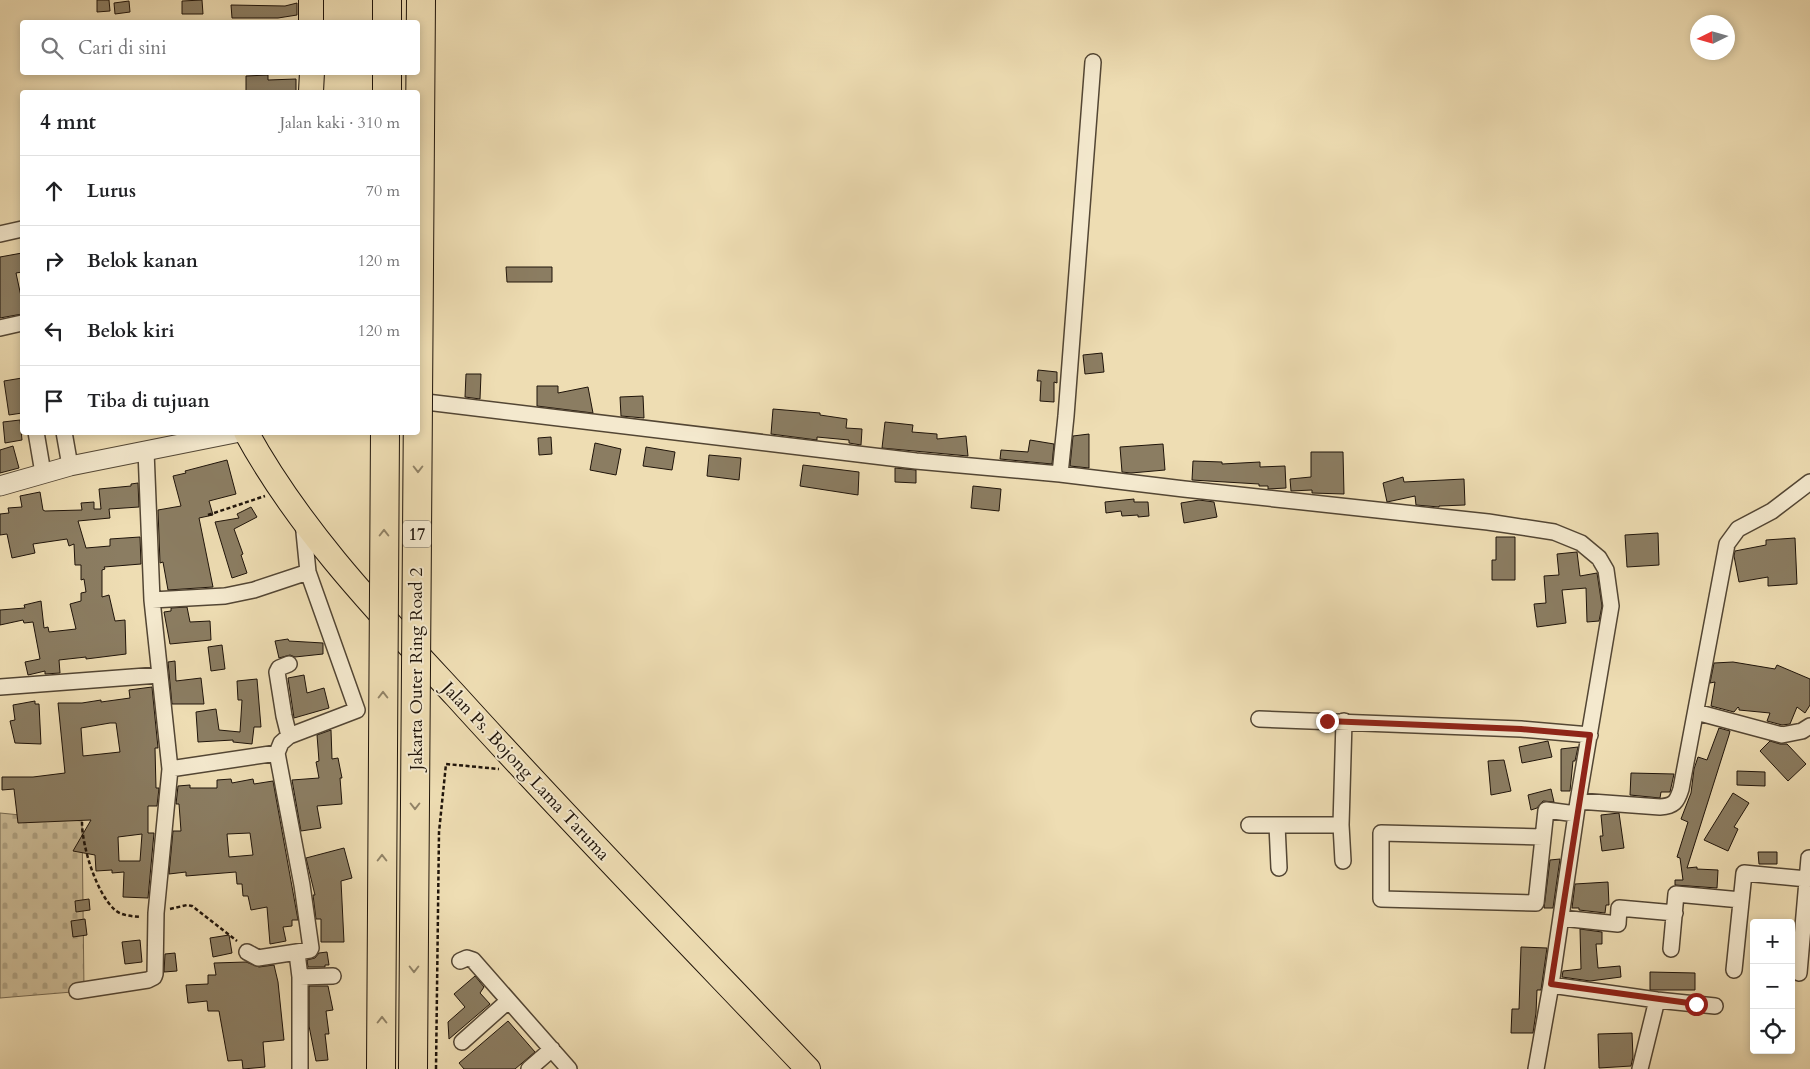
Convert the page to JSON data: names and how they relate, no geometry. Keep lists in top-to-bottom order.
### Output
{
  "streets": {
    "highway": ["17", "Jakarta Outer Ring Road 2"],
    "main road": ["Jalan Ps. Bojong Lama Taruma"]
  },
  "north": "left",
  "page": {
    "search": "Cari di sini",
    "heading": ["4 mnt", "Jalan kaki · 310 m"],
    "list": [
      ["Lurus", "70 m"],
      ["Belok kanan", "120 m"],
      ["Belok kiri", "120 m"],
      "Tiba di tujuan"
    ],
    "map_buttons": ["+", "−"]
  }
}
